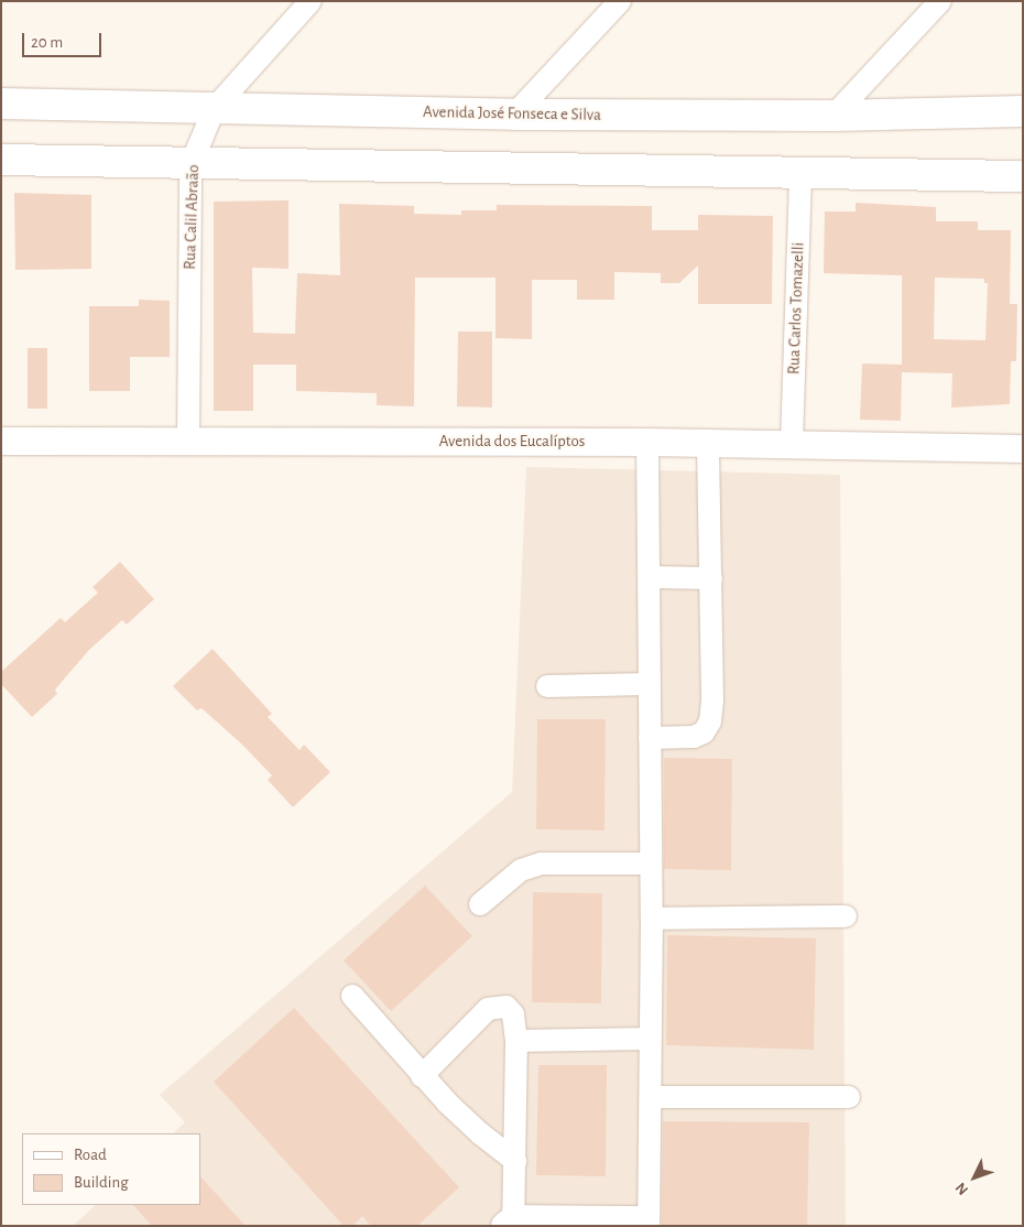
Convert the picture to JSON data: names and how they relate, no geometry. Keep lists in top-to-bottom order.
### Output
{
  "streets": {
    "main road": ["Avenida José Fonseca e Silva"],
    "street": ["Rua Calil Abraão", "Rua Carlos Tomazelli", "Avenida dos Eucalíptos"]
  },
  "crossings": [
    ["Avenida José Fonseca e Silva", "Rua Calil Abraão"],
    ["Rua Calil Abraão", "Avenida dos Eucalíptos"],
    ["Rua Carlos Tomazelli", "Avenida dos Eucalíptos"]
  ],
  "legend": ["Road", "Building"],
  "scale_bar": "20 m",
  "north": "bottom left"
}
